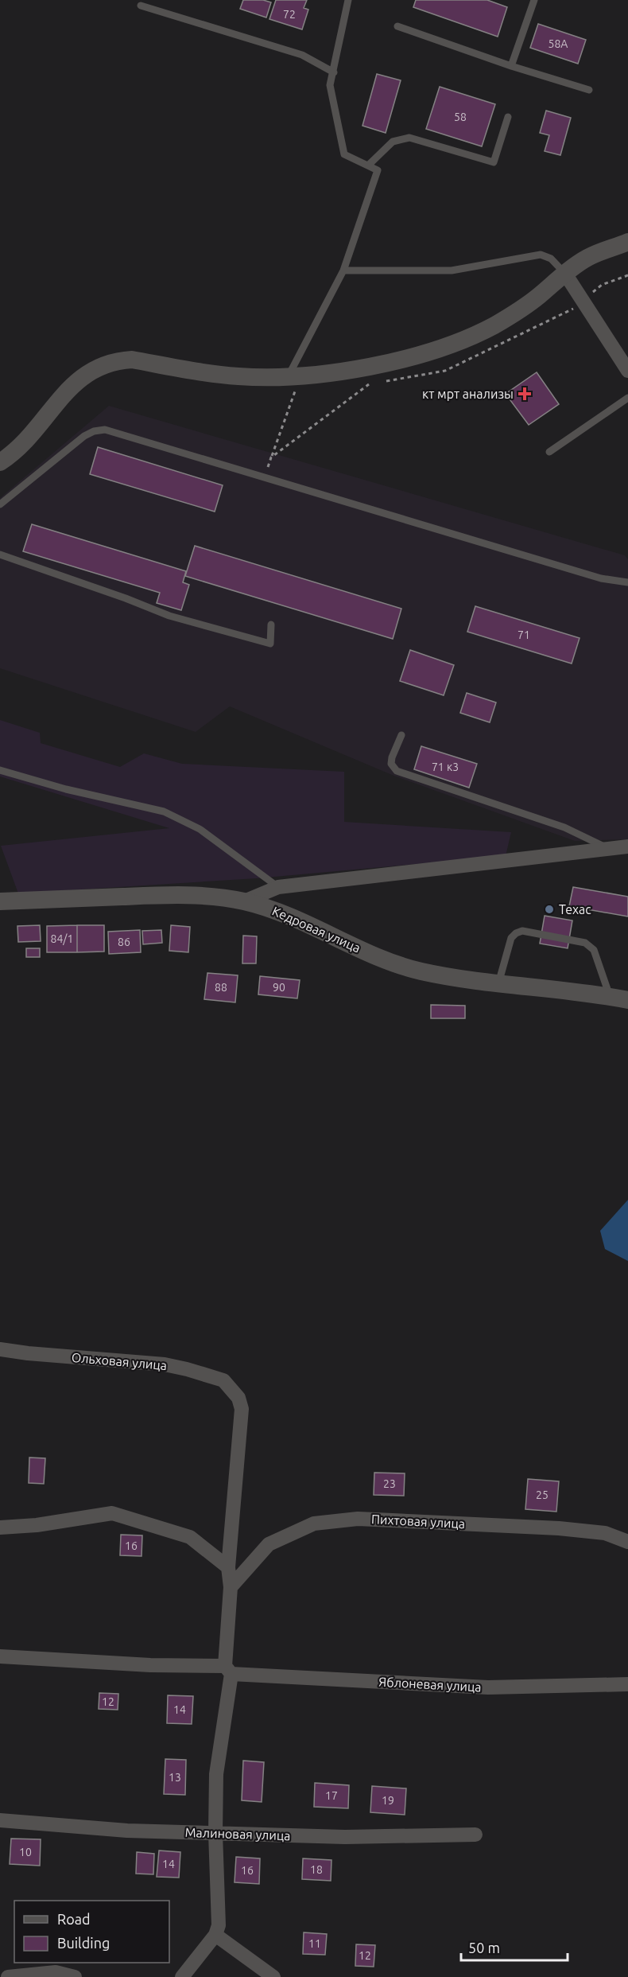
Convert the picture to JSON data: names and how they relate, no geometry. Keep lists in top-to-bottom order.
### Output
{
  "streets": {
    "street": [
      "Кедровая улица",
      "Ольховая улица",
      "Пихтовая улица",
      "Яблоневая улица",
      "Малиновая улица"
    ]
  },
  "places": {
    "health": ["кт мрт анализы"],
    "other": ["Техас"]
  },
  "house_numbers": [
    "72",
    "58А",
    "58",
    "71",
    "71 к3",
    "84/1",
    "86",
    "88",
    "90",
    "23",
    "25",
    "16",
    "12",
    "14",
    "13",
    "17",
    "19",
    "10",
    "14",
    "18",
    "16",
    "11",
    "12"
  ],
  "legend": ["Road", "Building"],
  "scale_bar": "50 m"
}
